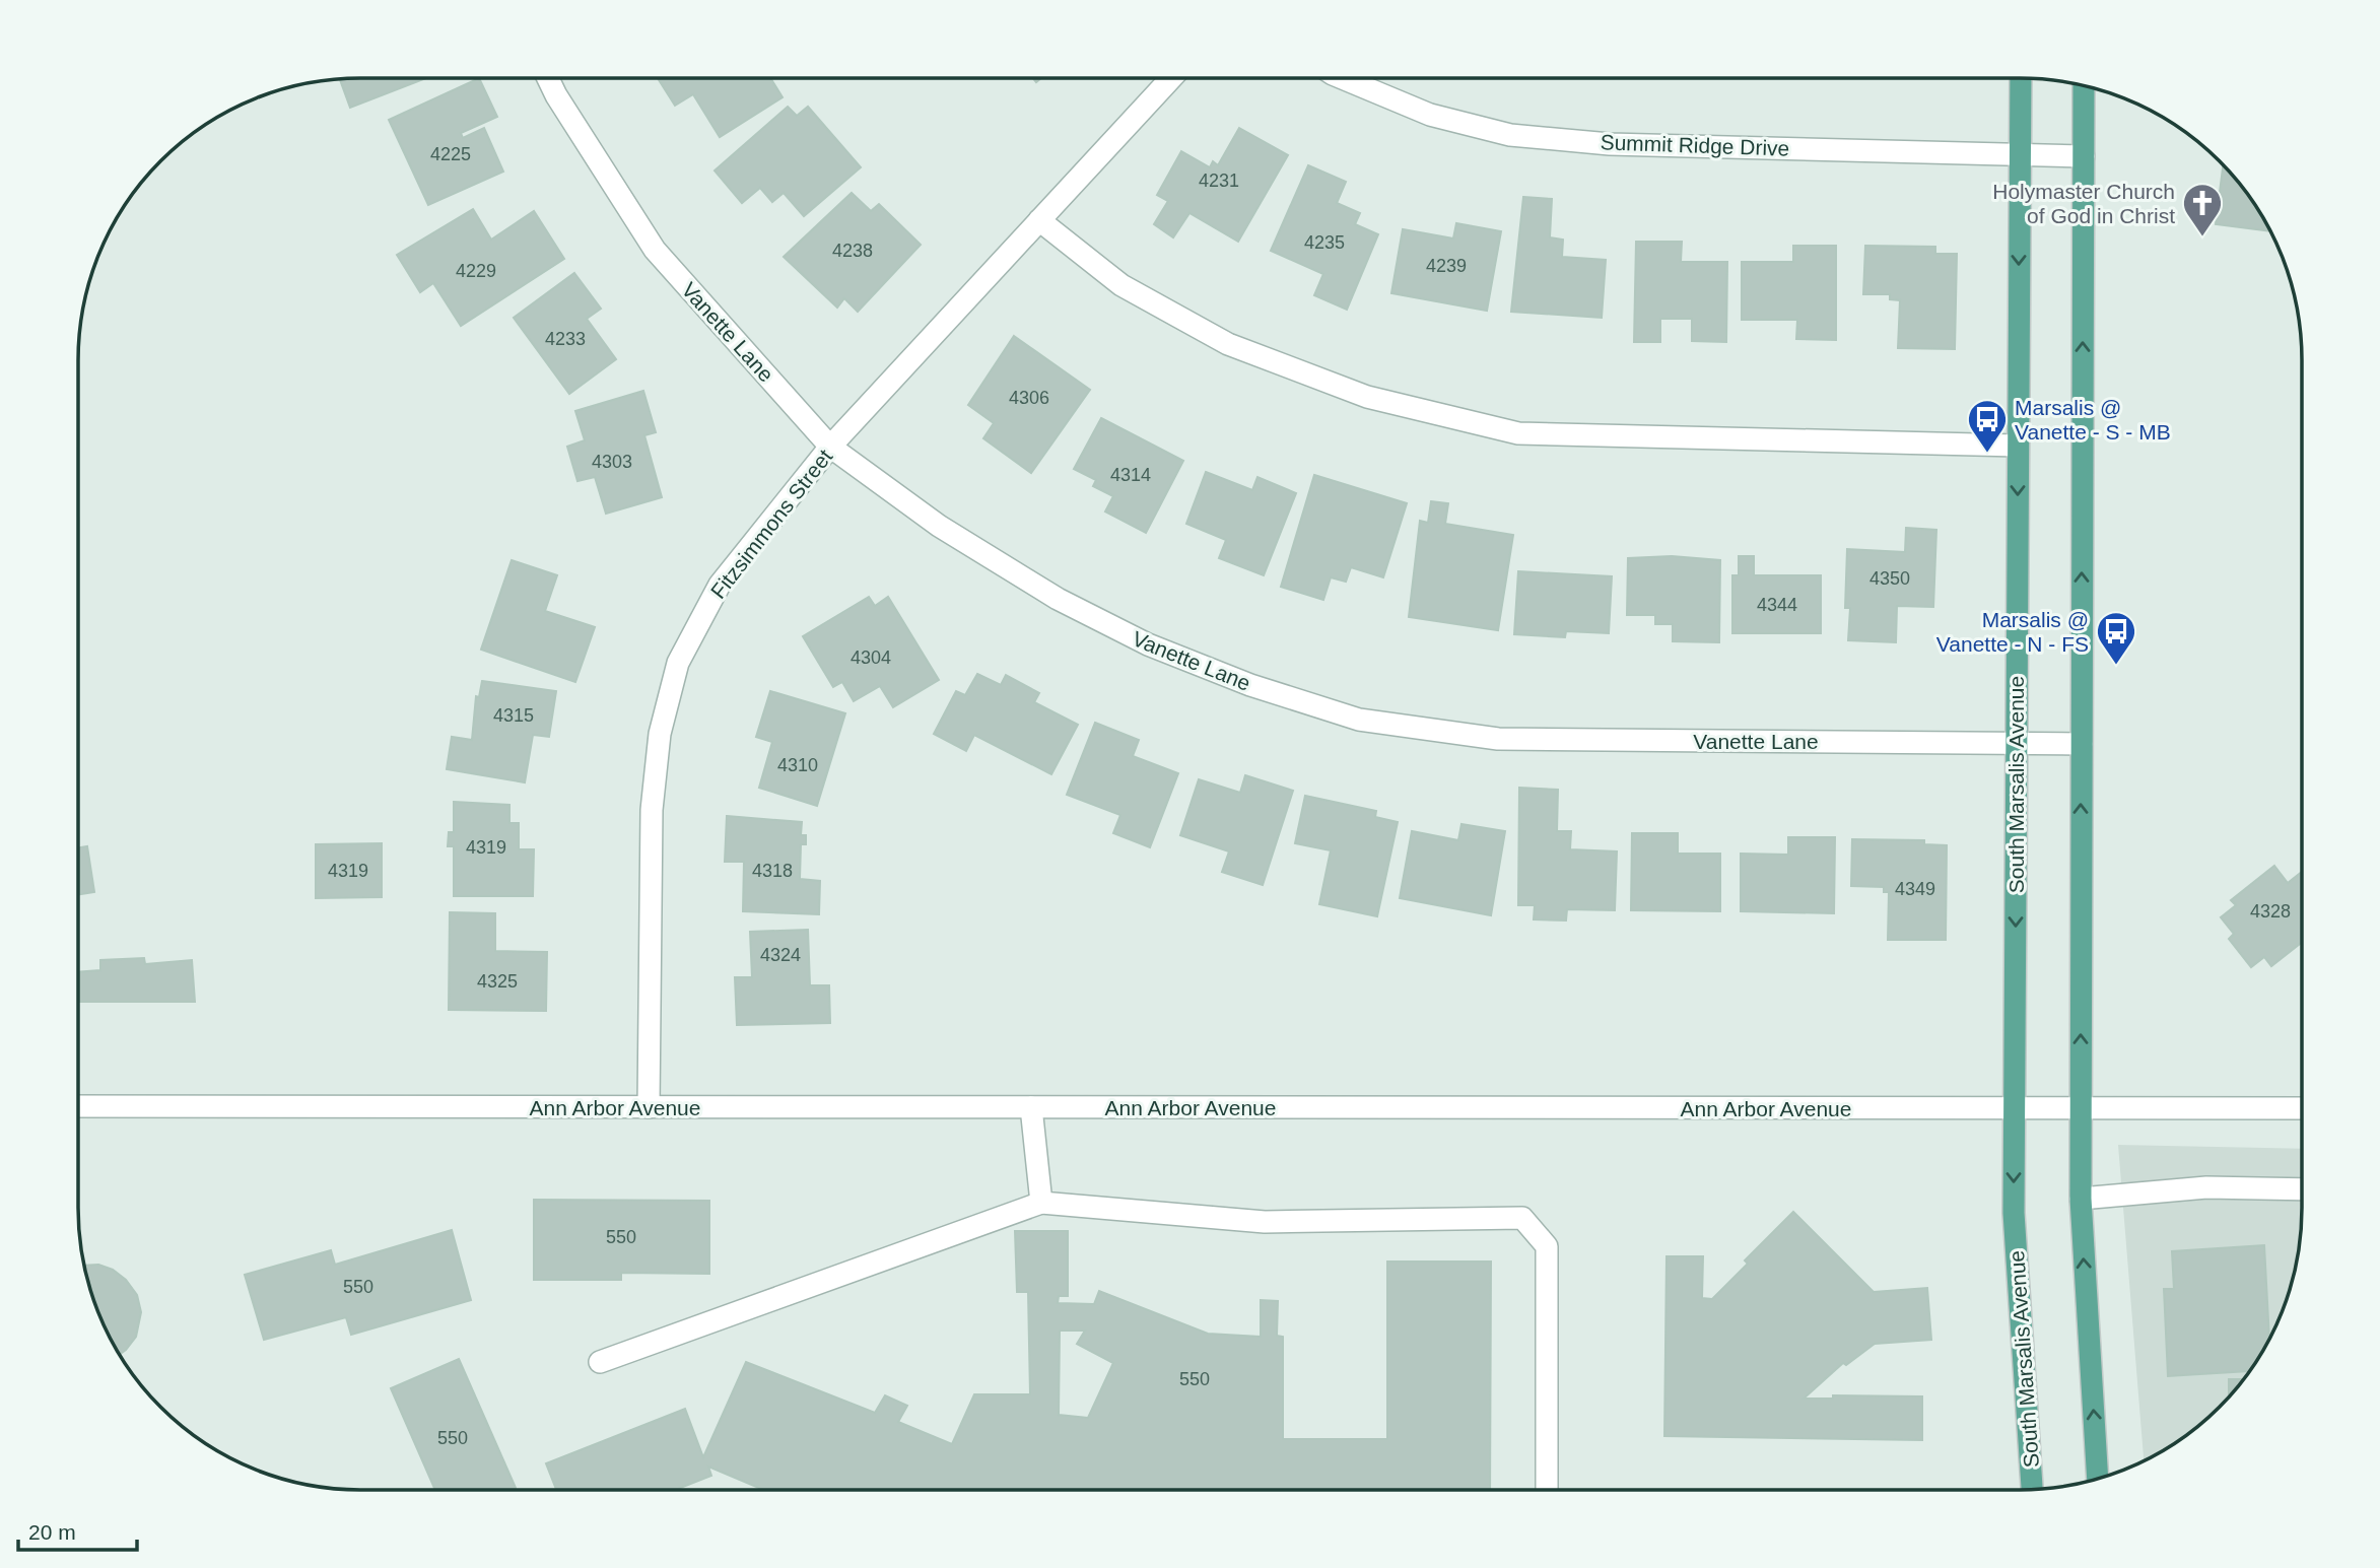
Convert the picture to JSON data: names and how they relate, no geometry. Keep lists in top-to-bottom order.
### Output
{
  "streets": {
    "main road": ["South Marsalis Avenue"],
    "street": [
      "Summit Ridge Drive",
      "Vanette Lane",
      "Fitzsimmons Street",
      "Ann Arbor Avenue"
    ]
  },
  "crossings": [
    ["Summit Ridge Drive", "South Marsalis Avenue"],
    ["Vanette Lane", "Fitzsimmons Street"],
    ["Vanette Lane", "South Marsalis Avenue"],
    ["Fitzsimmons Street", "Ann Arbor Avenue"],
    ["South Marsalis Avenue", "Ann Arbor Avenue"]
  ],
  "places": {
    "church": ["Holymaster Church of God in Christ"],
    "bus stop": ["Marsalis @ Vanette - S - MB", "Marsalis @ Vanette - N - FS"]
  },
  "house_numbers": [
    "4225",
    "4231",
    "4235",
    "4238",
    "4239",
    "4229",
    "4233",
    "4306",
    "4303",
    "4314",
    "4350",
    "4344",
    "4304",
    "4315",
    "4310",
    "4319",
    "4319",
    "4318",
    "4349",
    "4328",
    "4324",
    "4325",
    "550",
    "550",
    "550",
    "550"
  ],
  "scale_bar": "20 m"
}
